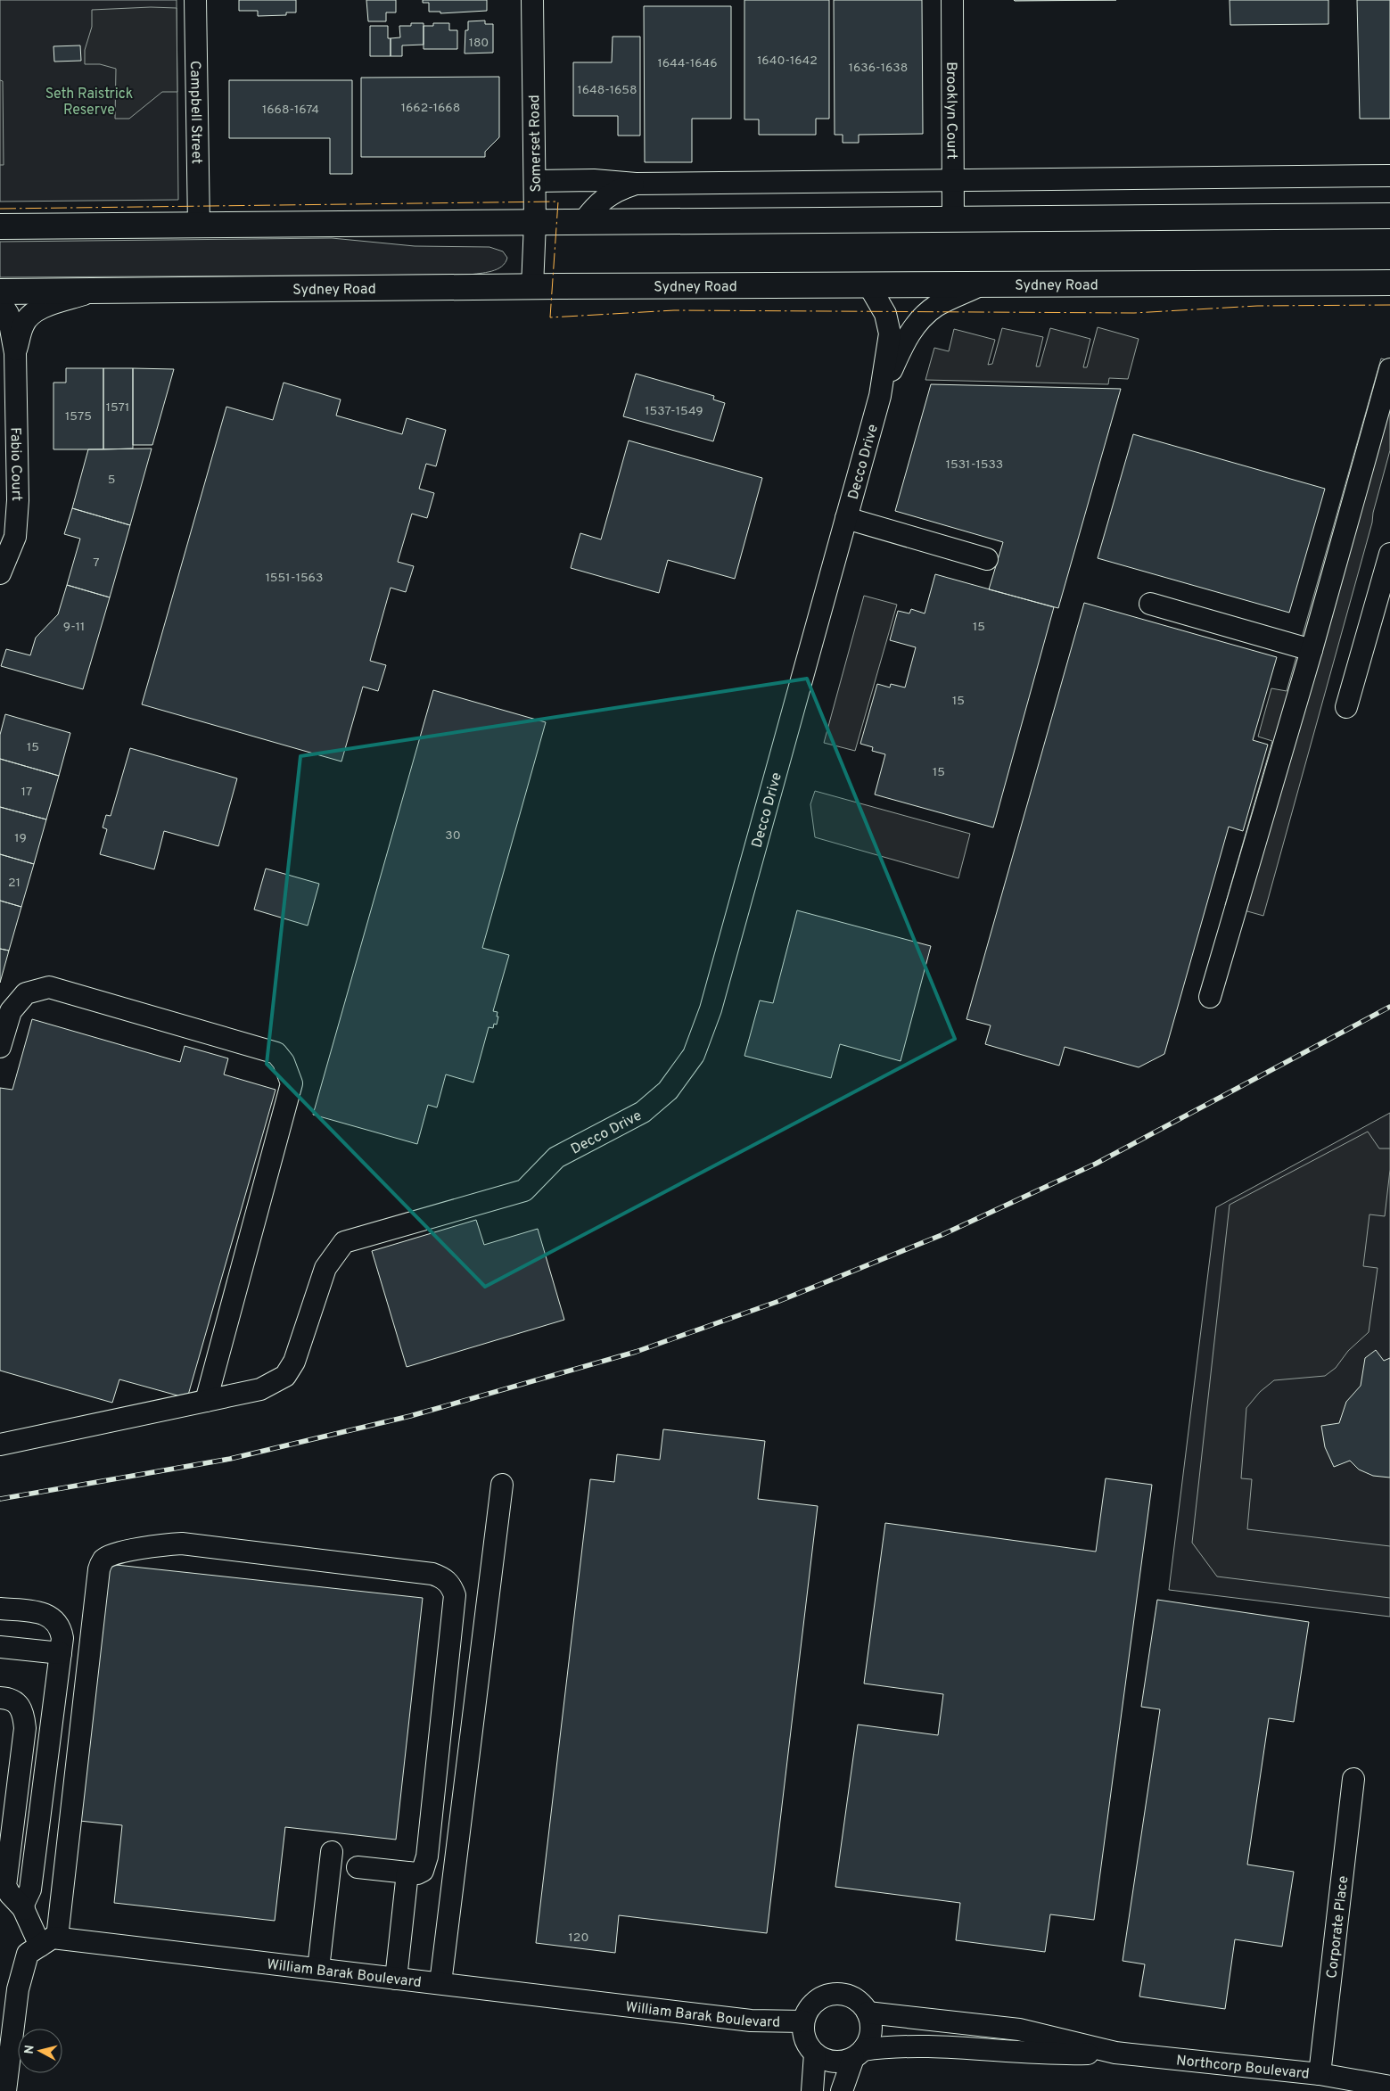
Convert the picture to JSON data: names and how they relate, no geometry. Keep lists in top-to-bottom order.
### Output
{
  "streets": {
    "highway": ["Sydney Road"],
    "street": [
      "Brooklyn Court",
      "Campbell Street",
      "Somerset Road",
      "Decco Drive",
      "Fabio Court",
      "Corporate Place",
      "William Barak Boulevard",
      "Northcorp Boulevard"
    ]
  },
  "crossings": [
    ["Somerset Road", "Sydney Road"],
    ["Sydney Road", "Decco Drive"],
    ["Sydney Road", "Fabio Court"],
    ["Corporate Place", "Northcorp Boulevard"],
    ["William Barak Boulevard", "Northcorp Boulevard"]
  ],
  "parks": ["Seth Raistrick Reserve"],
  "house_numbers": [
    "180",
    "1640-1642",
    "1644-1646",
    "1636-1638",
    "1648-1658",
    "1662-1668",
    "1668-1674",
    "1571",
    "1537-1549",
    "1575",
    "1531-1533",
    "5",
    "7",
    "1551-1563",
    "9-11",
    "15",
    "15",
    "15",
    "15",
    "17",
    "30",
    "19",
    "21",
    "120"
  ],
  "north": "left"
}
